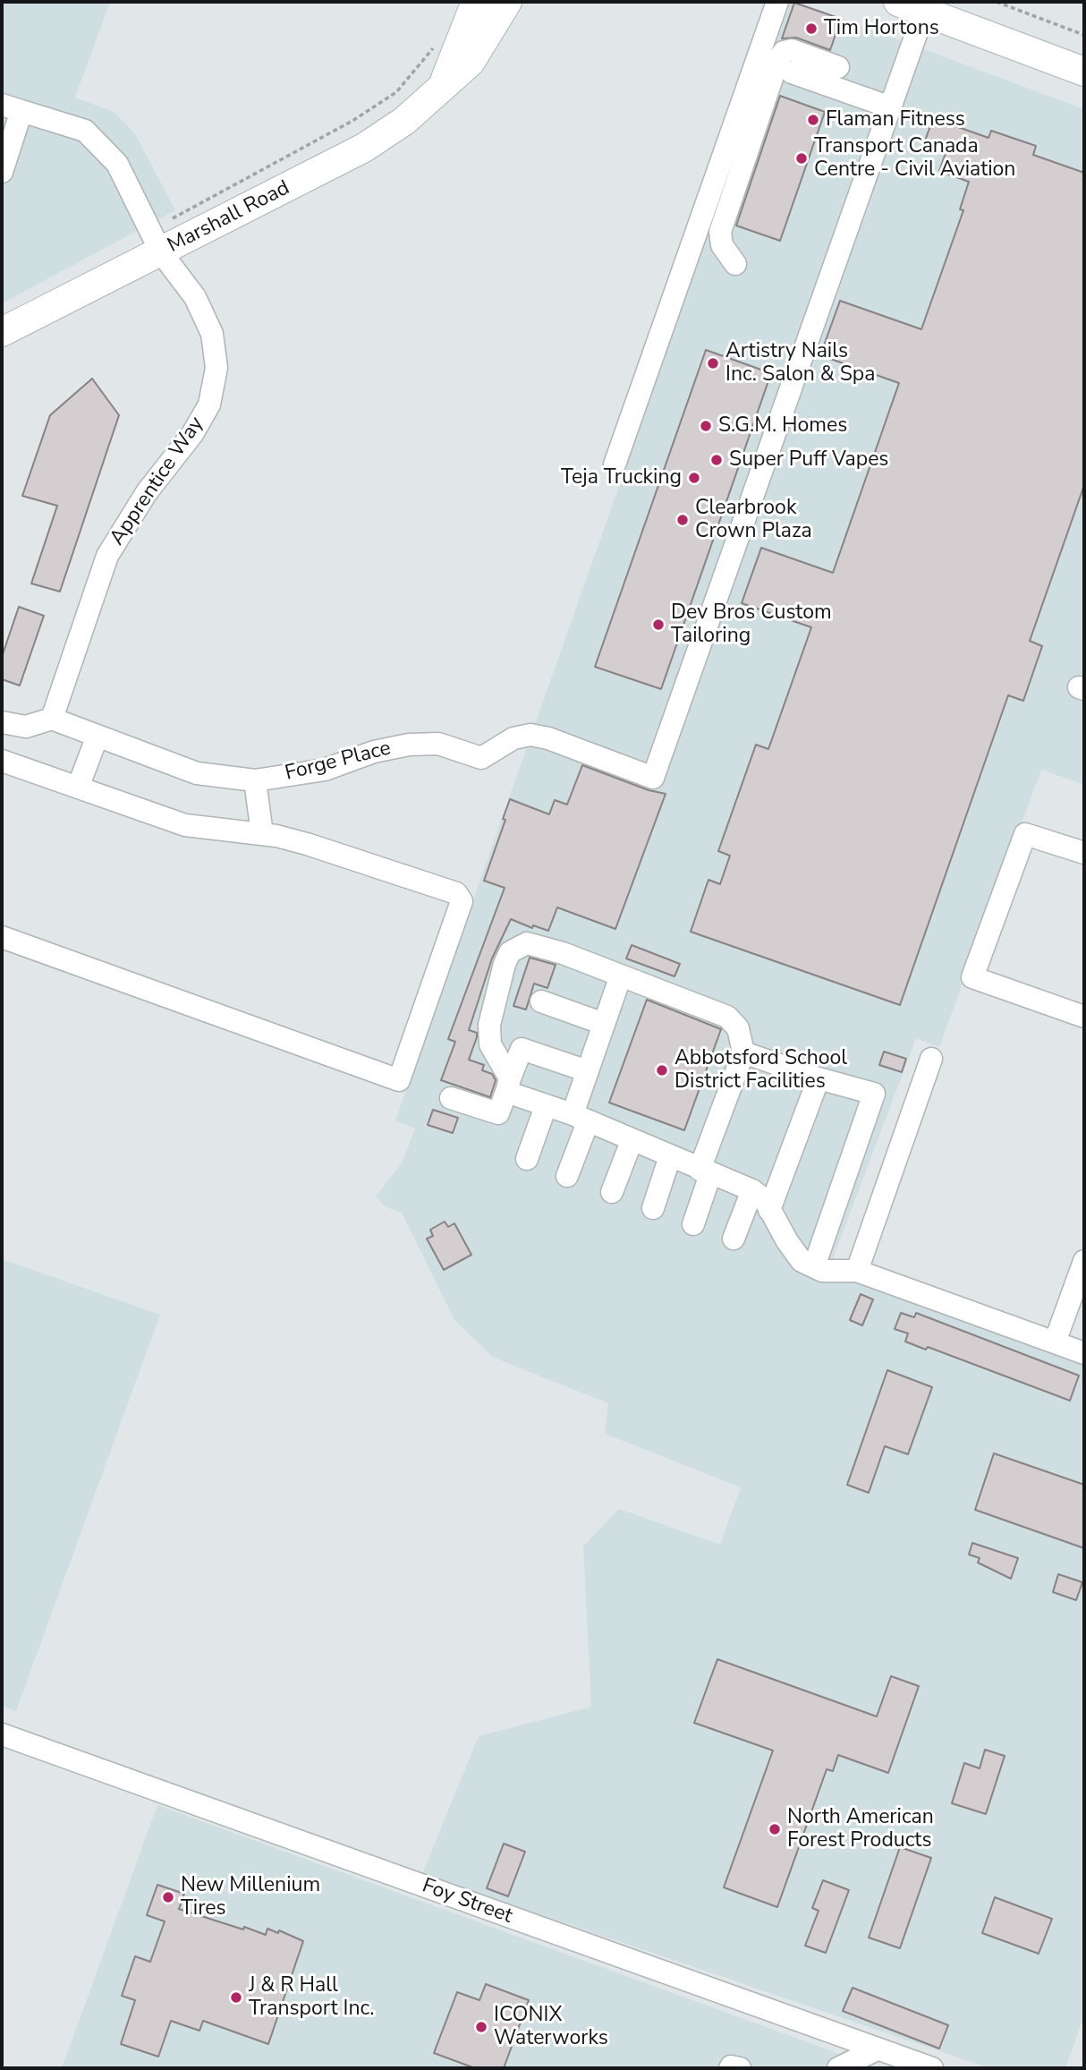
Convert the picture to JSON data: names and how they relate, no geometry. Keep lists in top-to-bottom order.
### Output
{
  "streets": {
    "main road": ["Marshall Road"],
    "street": ["Apprentice Way", "Forge Place", "Foy Street"]
  },
  "crossings": [
    ["Marshall Road", "Apprentice Way"],
    ["Apprentice Way", "Forge Place"]
  ],
  "places": [
    "Tim Hortons",
    "Flaman Fitness",
    "Transport Canada Centre - Civil Aviation",
    "Artistry Nails Inc. Salon & Spa",
    "S.G.M. Homes",
    "Super Puff Vapes",
    "Teja Trucking",
    "Clearbrook Crown Plaza",
    "Dev Bros Custom Tailoring",
    "Abbotsford School District Facilities",
    "North American Forest Products",
    "New Millenium Tires",
    "J & R Hall Transport Inc.",
    "ICONIX Waterworks"
  ]
}
